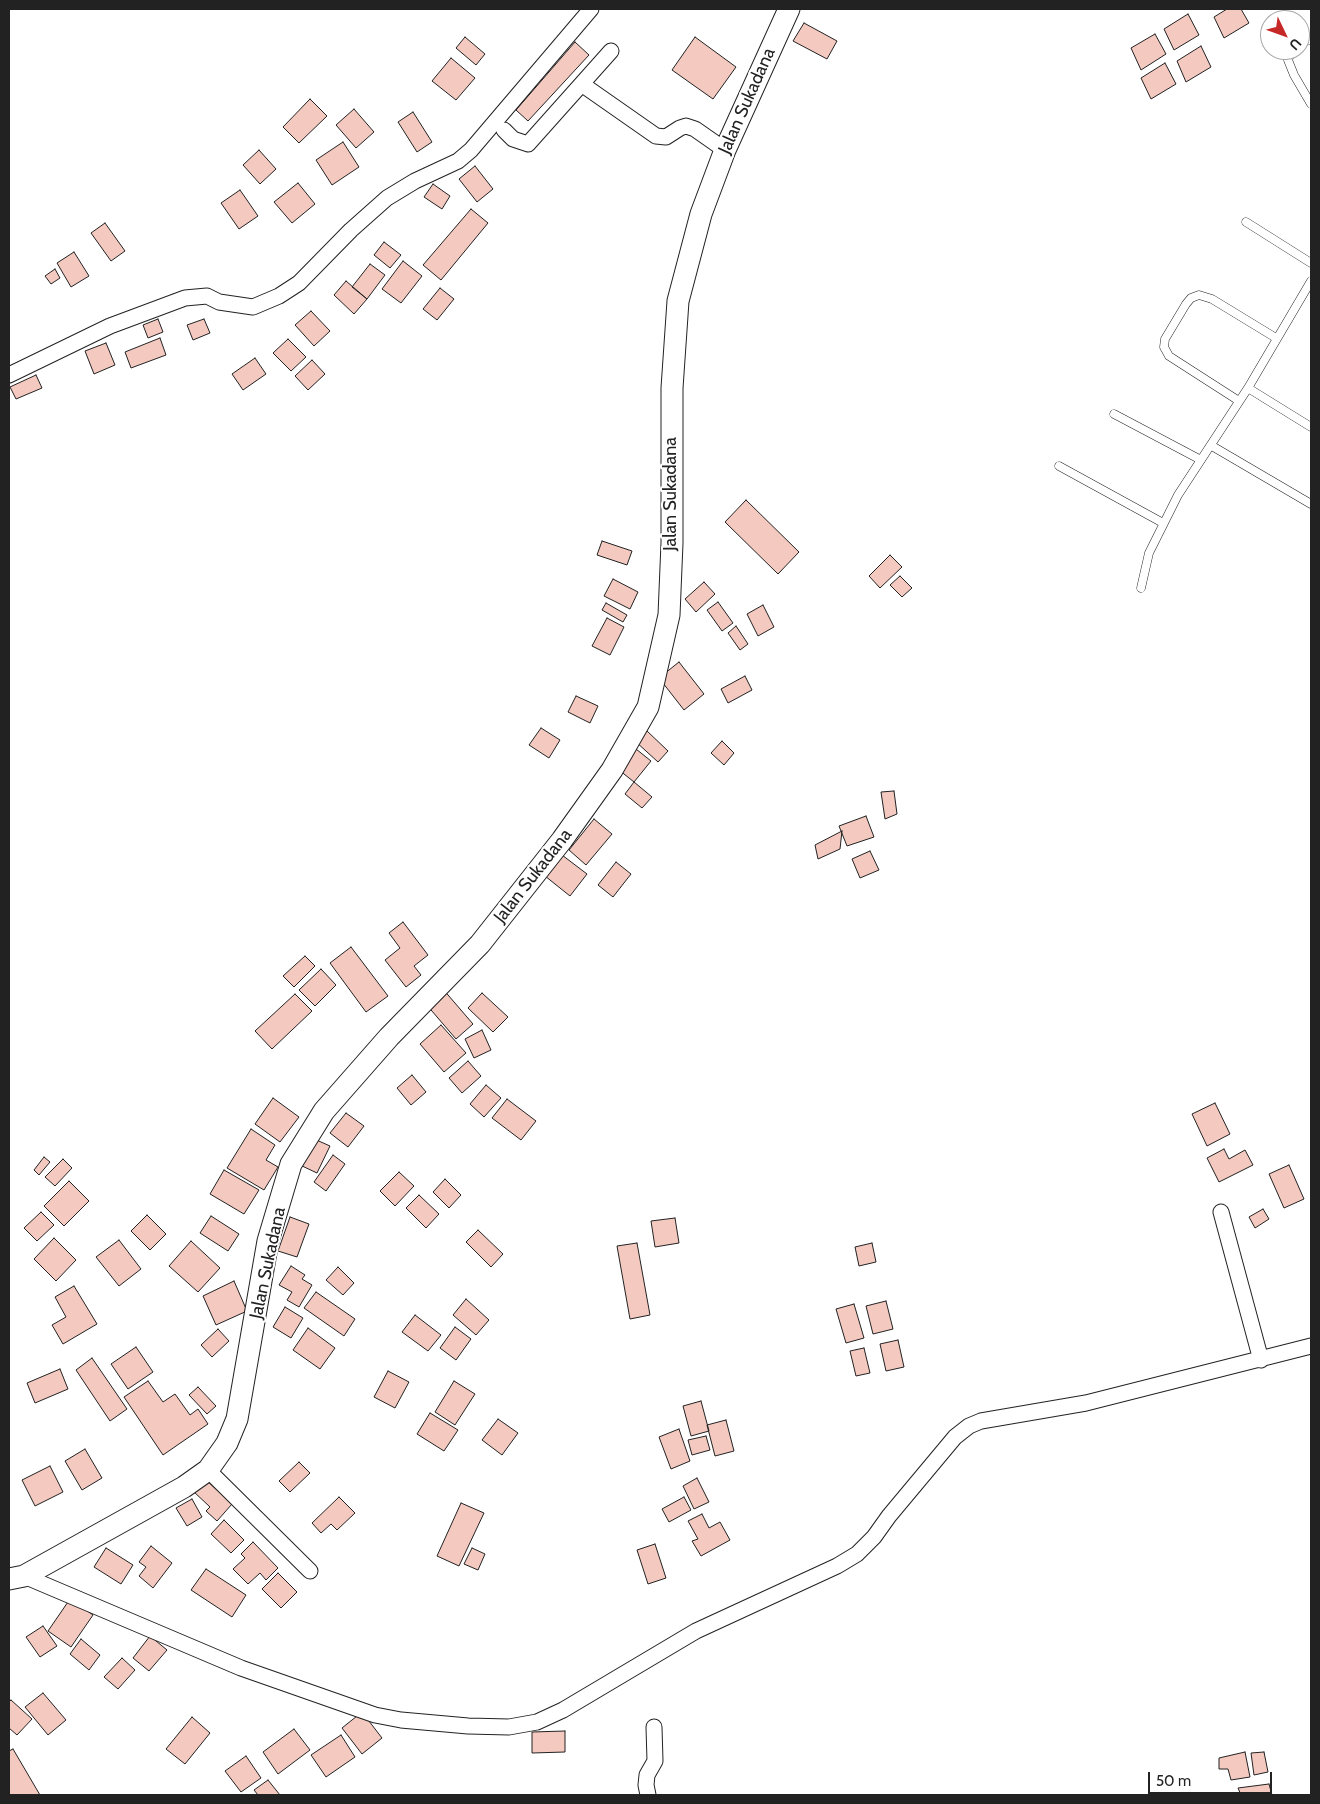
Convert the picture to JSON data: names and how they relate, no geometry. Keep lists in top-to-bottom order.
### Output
{
  "streets": {
    "main road": ["Jalan Sukadana"]
  },
  "scale_bar": "50 m",
  "north": "bottom right"
}
